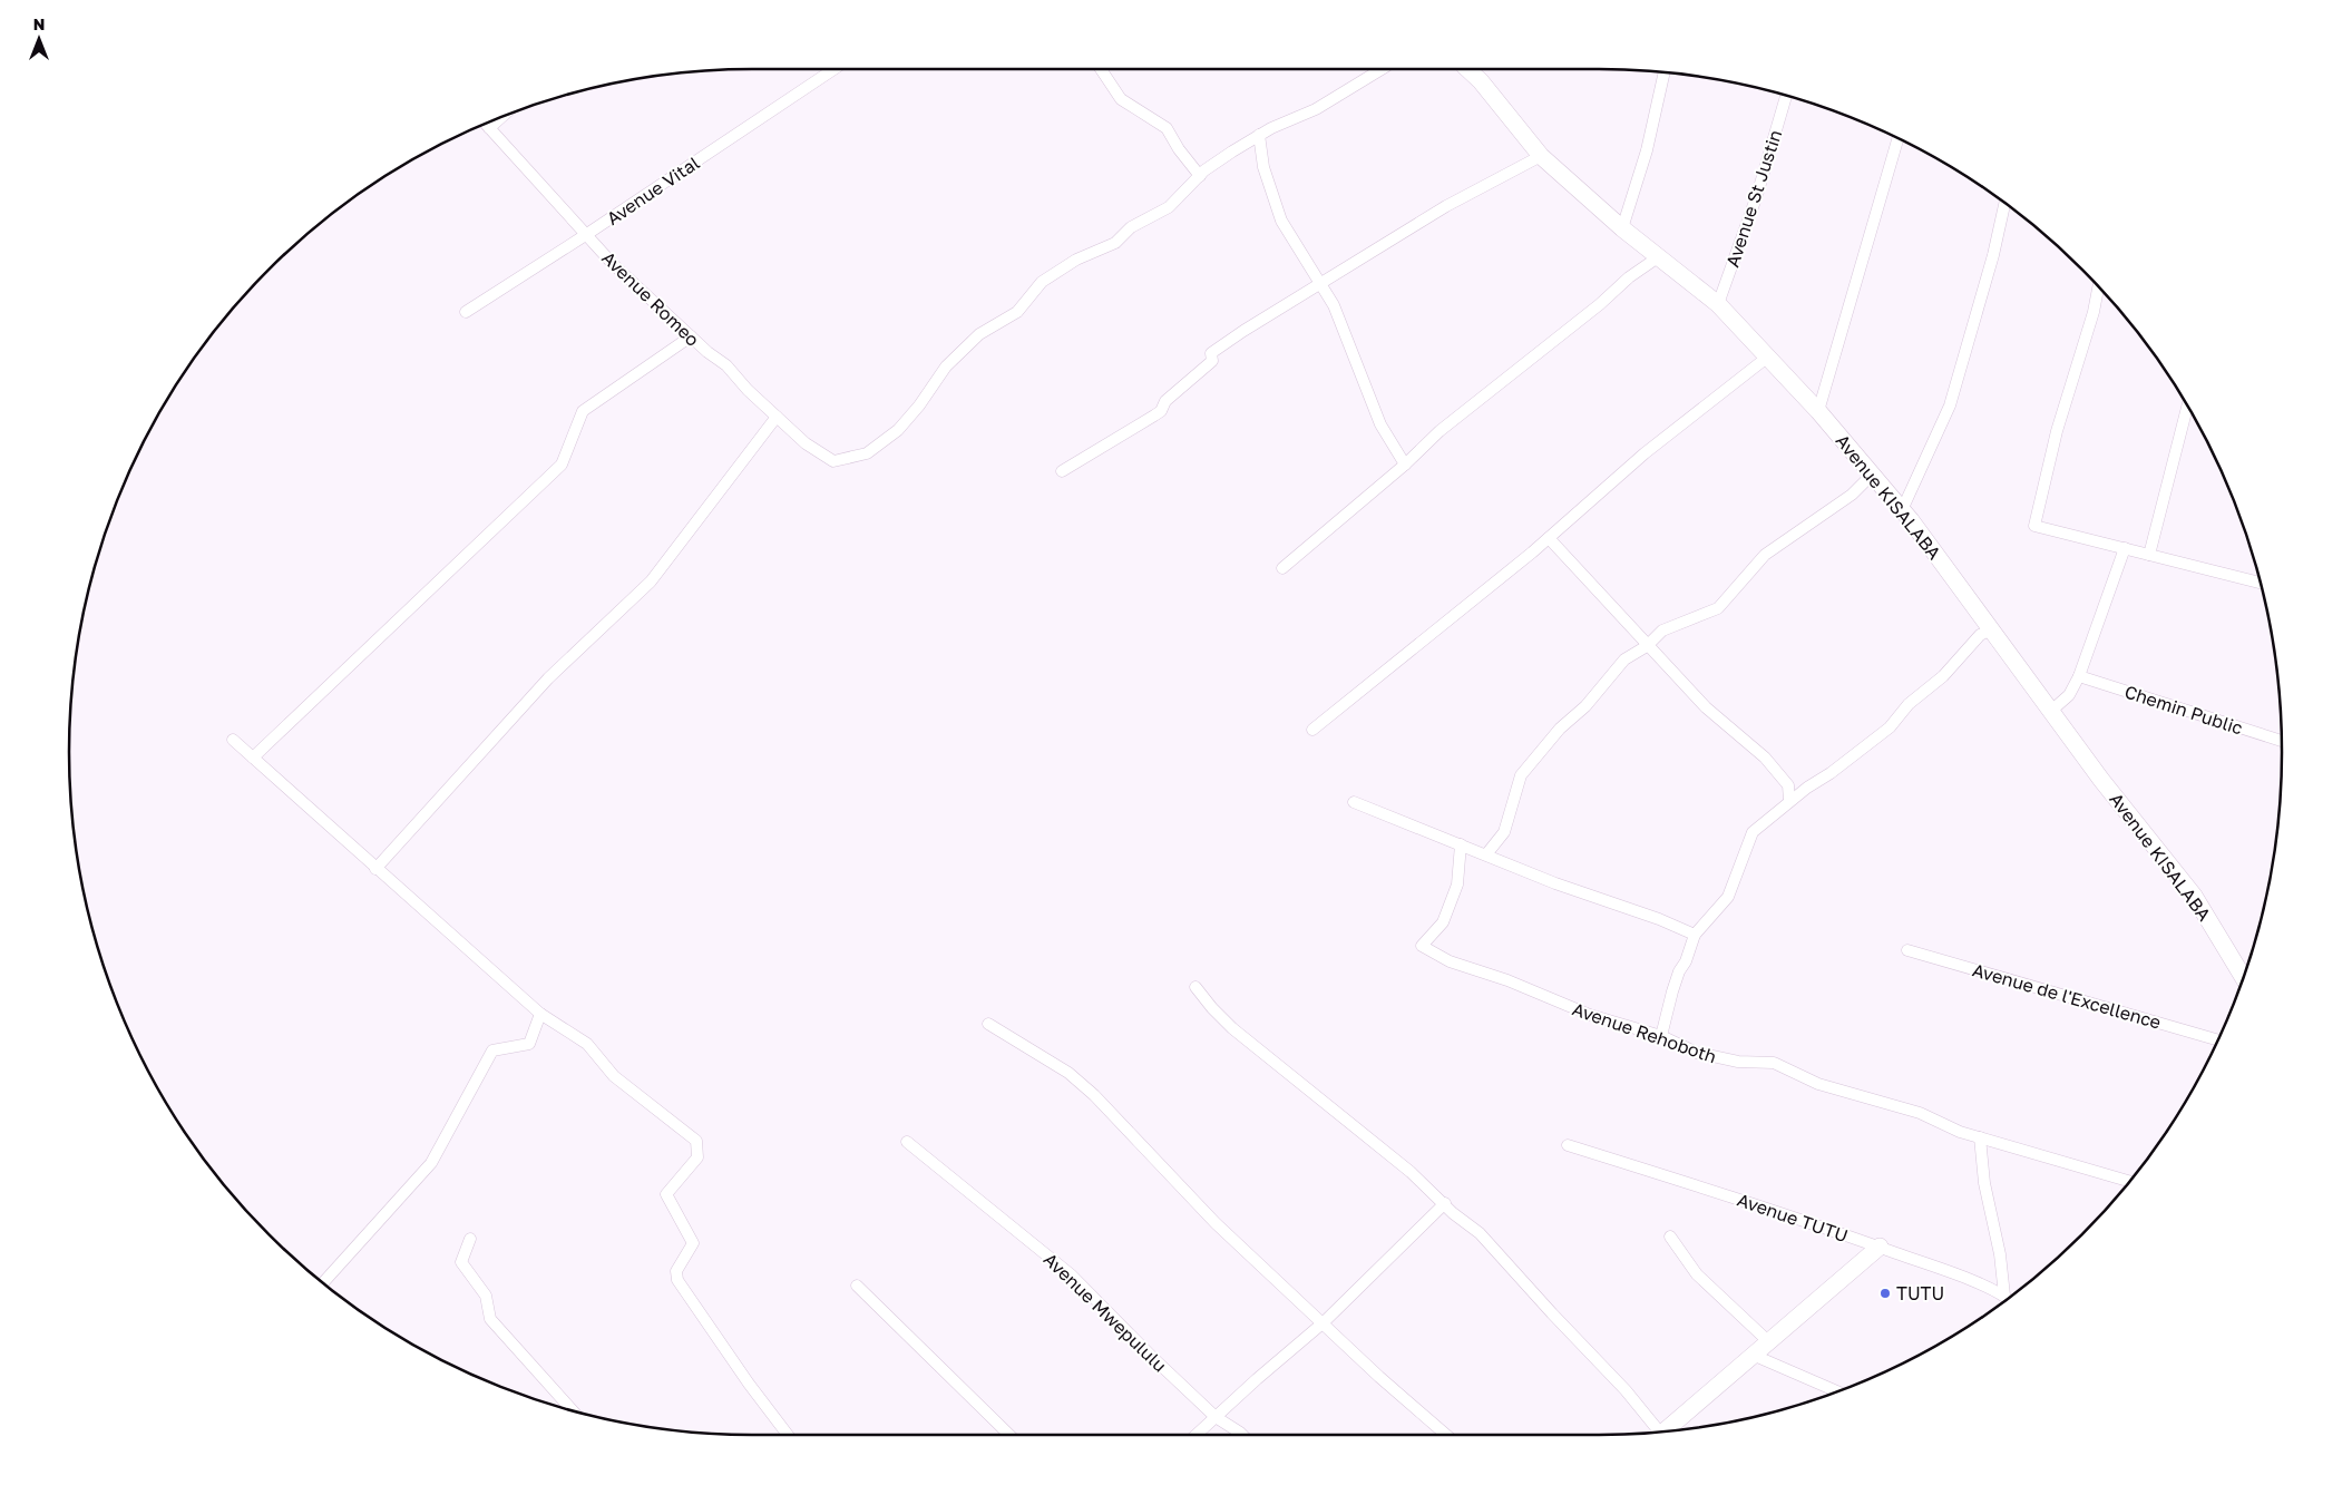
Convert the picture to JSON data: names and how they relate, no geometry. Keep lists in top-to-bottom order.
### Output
{
  "streets": {
    "street": [
      "Avenue Vital",
      "Avenue St Justin",
      "Avenue Romeo",
      "Avenue KISALABA",
      "Chemin Public",
      "Avenue de l'Excellence",
      "Avenue Rehoboth",
      "Avenue TUTU",
      "Avenue Mwepululu"
    ]
  },
  "crossings": [
    ["Avenue Vital", "Avenue Romeo"],
    ["Avenue St Justin", "Avenue KISALABA"]
  ],
  "places": ["TUTU"],
  "north": "top"
}
